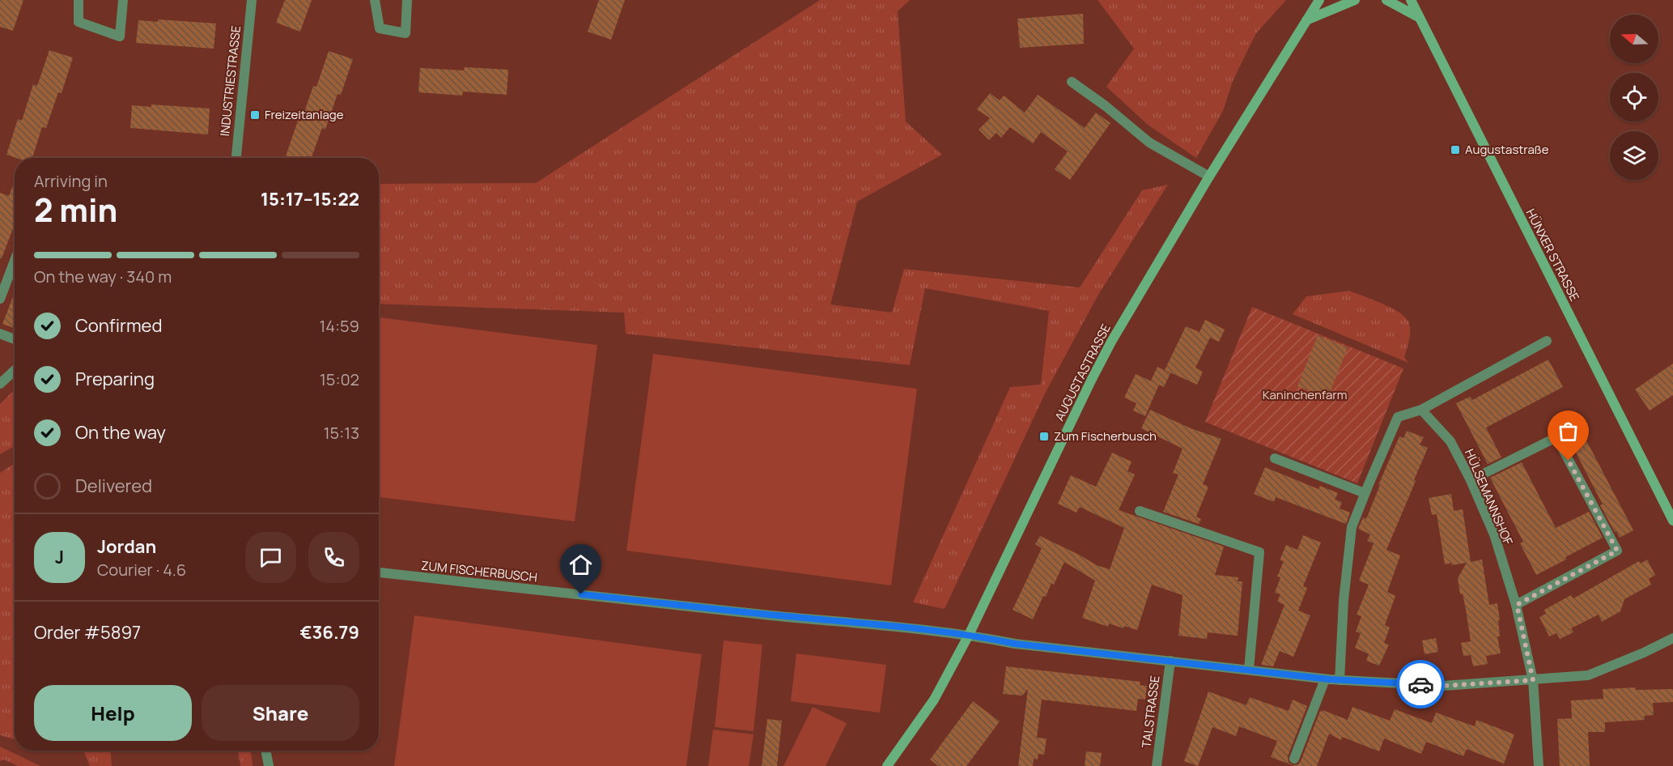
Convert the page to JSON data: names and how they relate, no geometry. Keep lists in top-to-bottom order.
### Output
{
  "streets": {
    "main road": ["HÜNXER STRASSE", "AUGUSTASTRASSE"],
    "street": [
      "INDUSTRIESTRASSE",
      "HÜLSEMANNSHOF",
      "ZUM FISCHERBUSCH",
      "TALSTRASSE"
    ]
  },
  "crossings": [
    ["AUGUSTASTRASSE", "ZUM FISCHERBUSCH"],
    ["HÜLSEMANNSHOF", "ZUM FISCHERBUSCH"],
    ["ZUM FISCHERBUSCH", "TALSTRASSE"]
  ],
  "parks": ["Kaninchenfarm"],
  "places": {
    "transit": ["Freizeitanlage", "Augustastraße", "Zum Fischerbusch"]
  },
  "north": "left",
  "page": {
    "heading": ["2 min", "Arriving in", "15:17–15:22"],
    "panel": [
      "Jordan",
      "Courier · 4.6",
      "Order #5897",
      "€36.79"
    ],
    "bar": "On the way · 340 m",
    "list": [
      ["Confirmed", "14:59"],
      ["Preparing", "15:02"],
      ["On the way", "15:13"],
      "Delivered"
    ],
    "round": "J",
    "buttons": ["Help", "Share"]
  }
}
